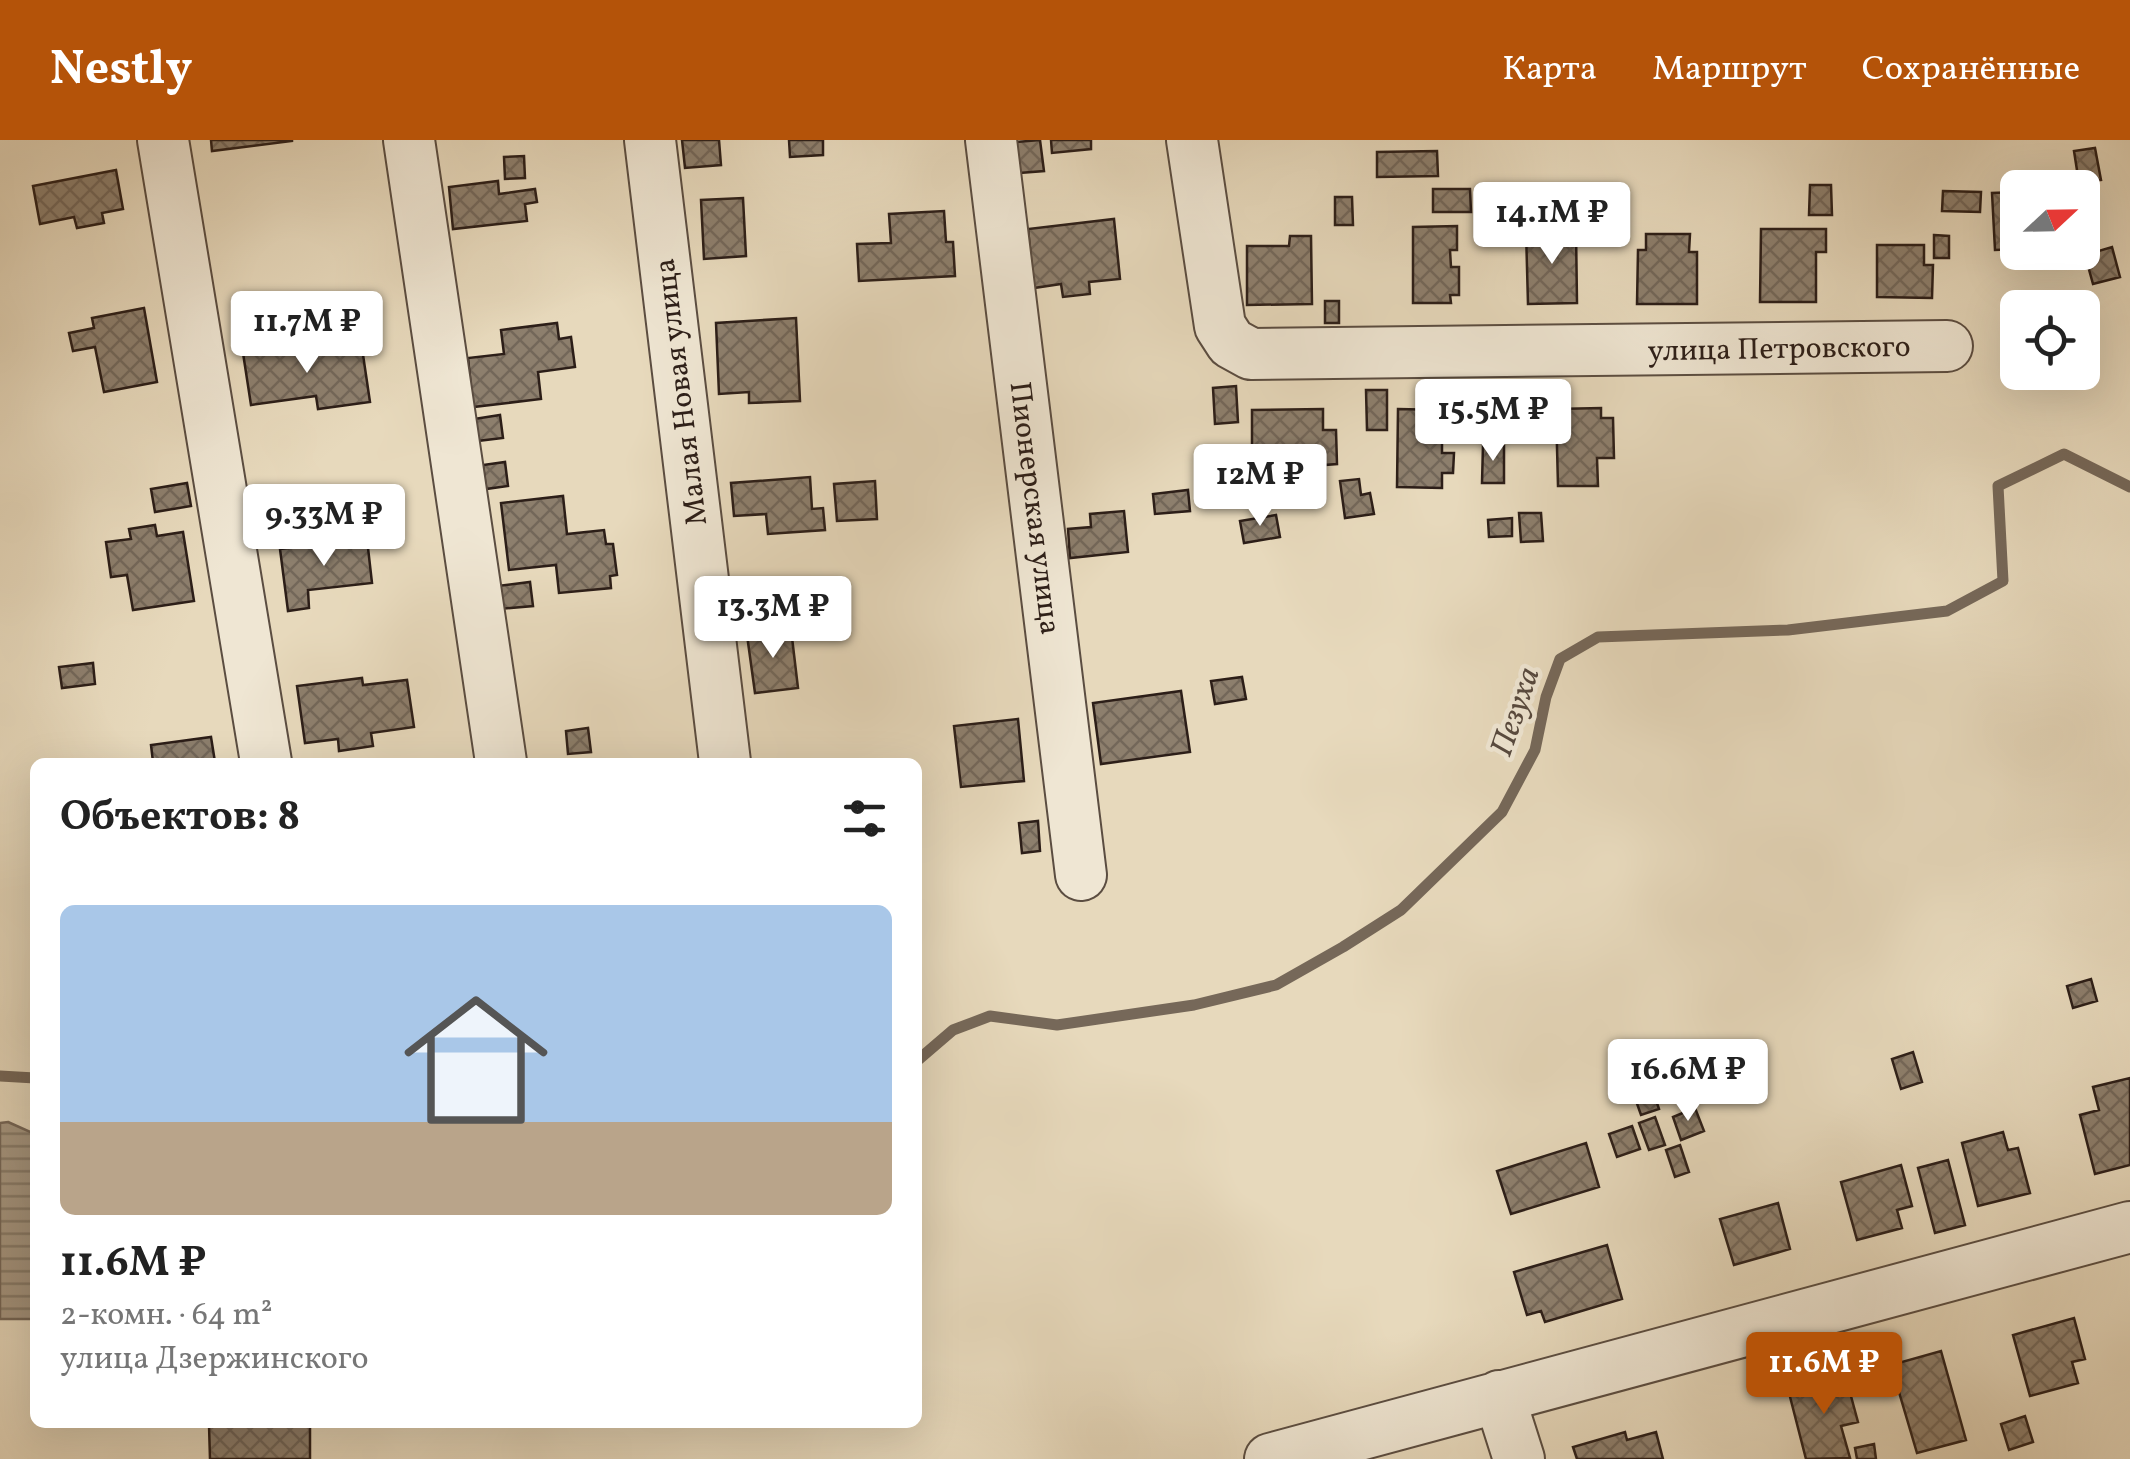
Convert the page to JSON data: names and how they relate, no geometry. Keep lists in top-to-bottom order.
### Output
{
  "streets": {
    "street": ["улица Петровского", "Малая Новая улица", "Пионерская улица"]
  },
  "water": ["Пезуха"],
  "north": "right",
  "page": {
    "header": "Nestly",
    "nav": ["Карта", "Маршрут", "Сохранённые"],
    "price": [
      "14.1M ₽",
      "11.7M ₽",
      "15.5M ₽",
      "12M ₽",
      "9.33M ₽",
      "13.3M ₽",
      "16.6M ₽",
      "11.6M ₽"
    ],
    "heading": "Объектов: 8",
    "list": [
      {
        "name": "11.6M ₽",
        "note": "2-комн. · 64 m² · улица Дзержинского"
      }
    ]
  }
}
